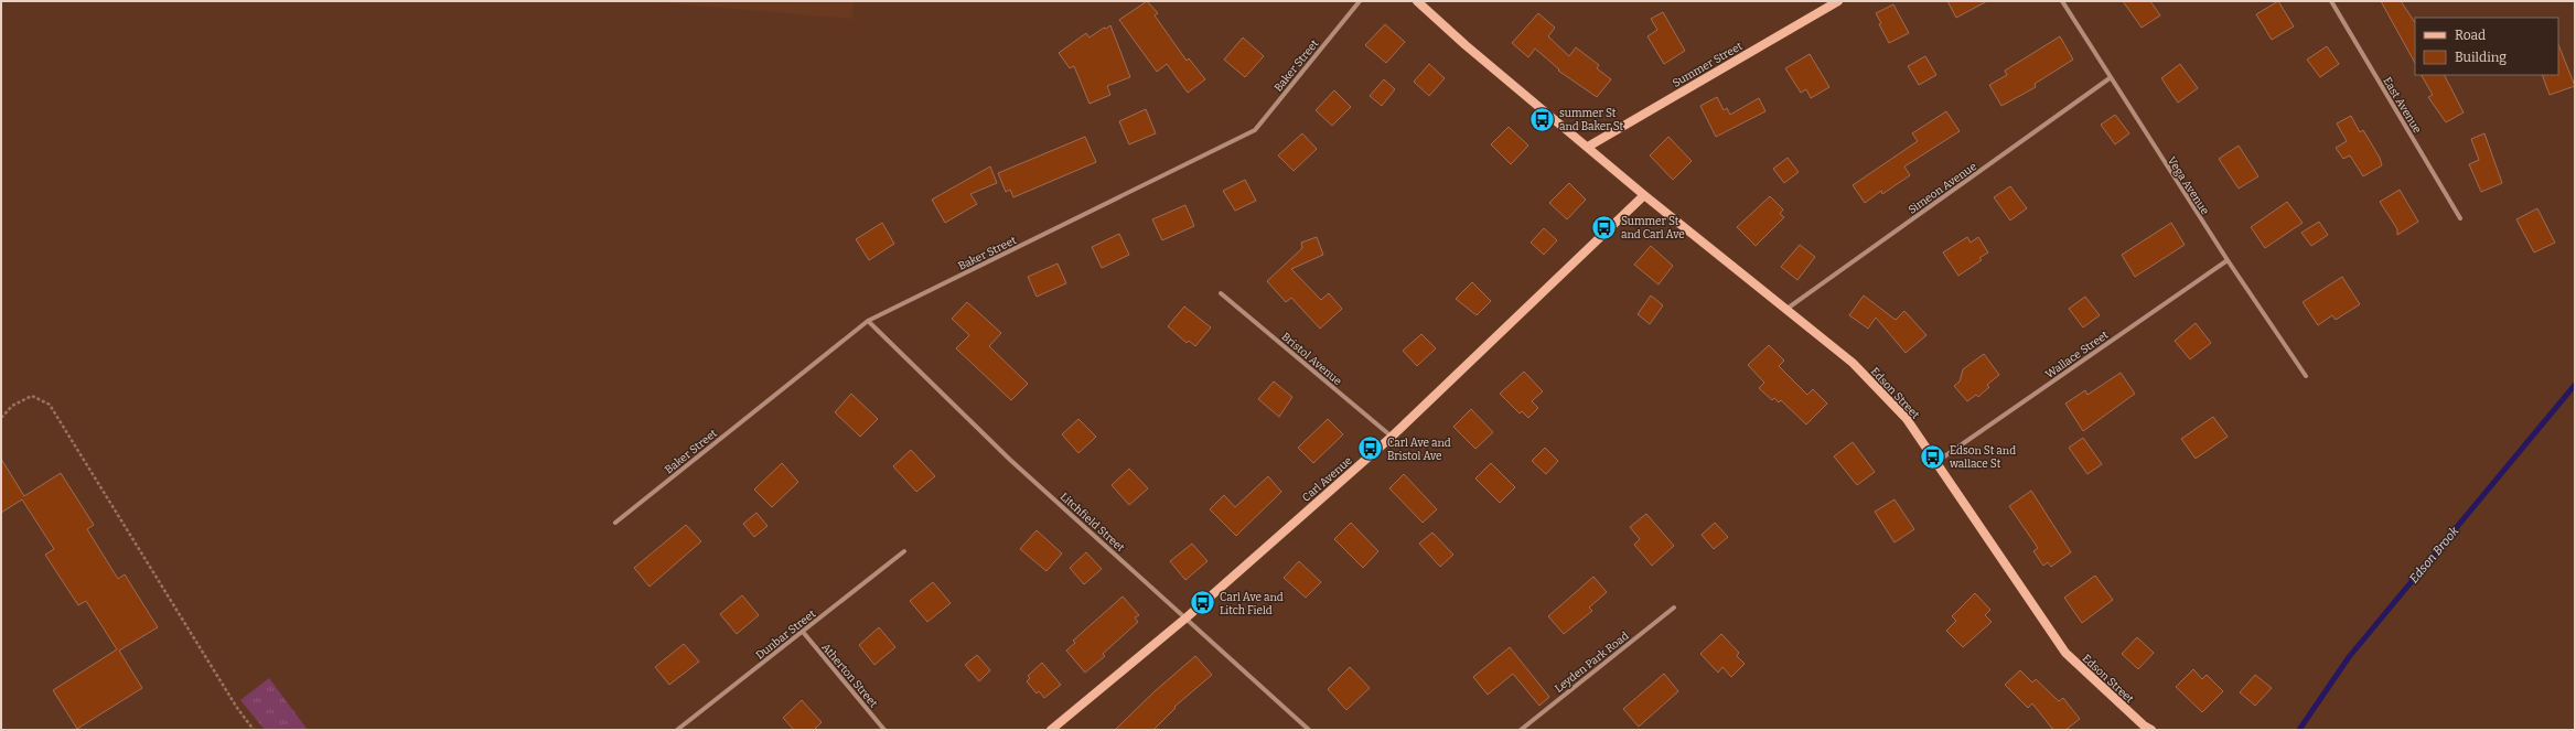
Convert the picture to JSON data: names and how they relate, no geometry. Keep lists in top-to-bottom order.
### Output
{
  "streets": {
    "street": [
      "Summer Street",
      "Baker Street",
      "East Avenue",
      "Vega Avenue",
      "Simeon Avenue",
      "Wallace Street",
      "Bristol Avenue",
      "Edson Street",
      "Carl Avenue",
      "Litchfield Street",
      "Dunbar Street",
      "Leyden Park Road",
      "Atherton Street"
    ]
  },
  "crossings": [
    ["Baker Street", "Litchfield Street"],
    ["Vega Avenue", "Simeon Avenue"],
    ["Vega Avenue", "Wallace Street"],
    ["Simeon Avenue", "Edson Street"],
    ["Wallace Street", "Edson Street"],
    ["Bristol Avenue", "Carl Avenue"],
    ["Edson Street", "Carl Avenue"],
    ["Carl Avenue", "Litchfield Street"],
    ["Dunbar Street", "Atherton Street"]
  ],
  "water": ["Edson Brook"],
  "places": {
    "bus stop": [
      "summer St and Baker St",
      "Summer St and Carl Ave",
      "Carl Ave and Bristol Ave",
      "Edson St and wallace St",
      "Carl Ave and Litch Field"
    ]
  },
  "legend": ["Road", "Building"]
}
